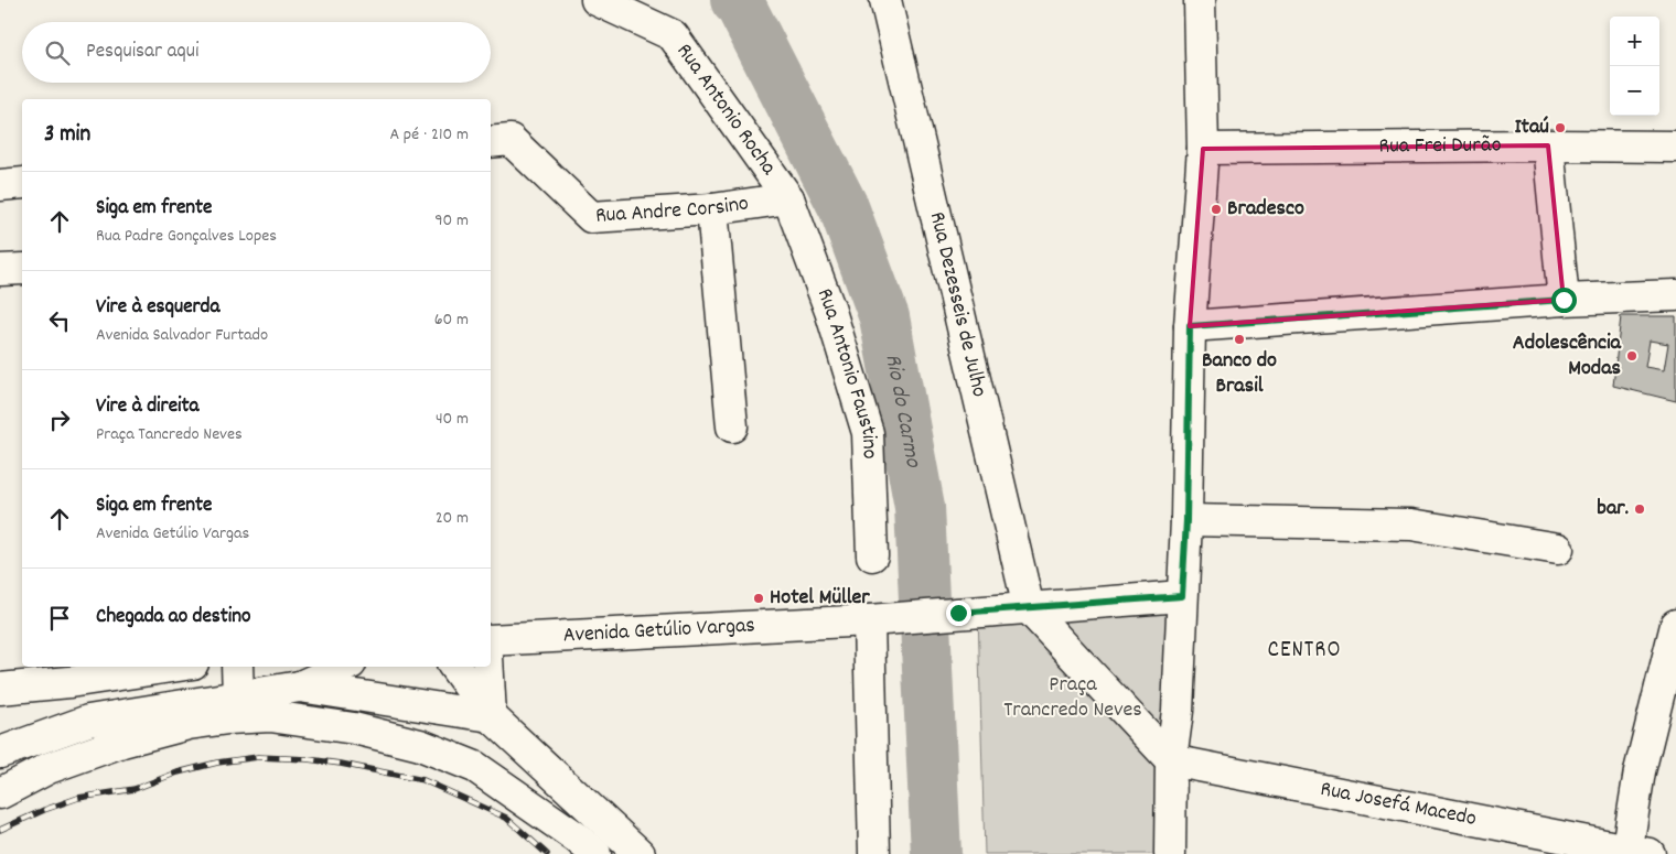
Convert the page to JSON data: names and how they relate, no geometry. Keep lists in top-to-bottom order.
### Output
{
  "streets": {
    "street": [
      "Rua Antonio Rocha",
      "Rua Frei Durão",
      "Rua Andre Corsino",
      "Rua Dezesseis de Julho",
      "Rua Antonio Faustino",
      "Avenida Getúlio Vargas",
      "Rua Josefá Macedo"
    ]
  },
  "crossings": [
    ["Rua Antonio Rocha", "Rua Andre Corsino"],
    ["Rua Antonio Rocha", "Rua Antonio Faustino"],
    ["Rua Andre Corsino", "Rua Antonio Faustino"],
    ["Rua Dezesseis de Julho", "Avenida Getúlio Vargas"]
  ],
  "districts": ["CENTRO"],
  "water": ["Rio do Carmo"],
  "parks": ["Praça Trancredo Neves"],
  "places": [
    "Itaú",
    "Bradesco",
    "Banco do Brasil",
    "Adolescência Modas",
    "bar.",
    "Hotel Müller"
  ],
  "page": {
    "map_buttons": ["+", "−"],
    "search": "Pesquisar aqui",
    "heading": ["3 min", "A pé · 210 m"],
    "list": [
      ["Siga em frente", "Rua Padre Gonçalves Lopes", "90 m"],
      ["Vire à esquerda", "Avenida Salvador Furtado", "60 m"],
      ["Vire à direita", "Praça Tancredo Neves", "40 m"],
      ["Siga em frente", "Avenida Getúlio Vargas", "20 m"],
      "Chegada ao destino"
    ]
  }
}
